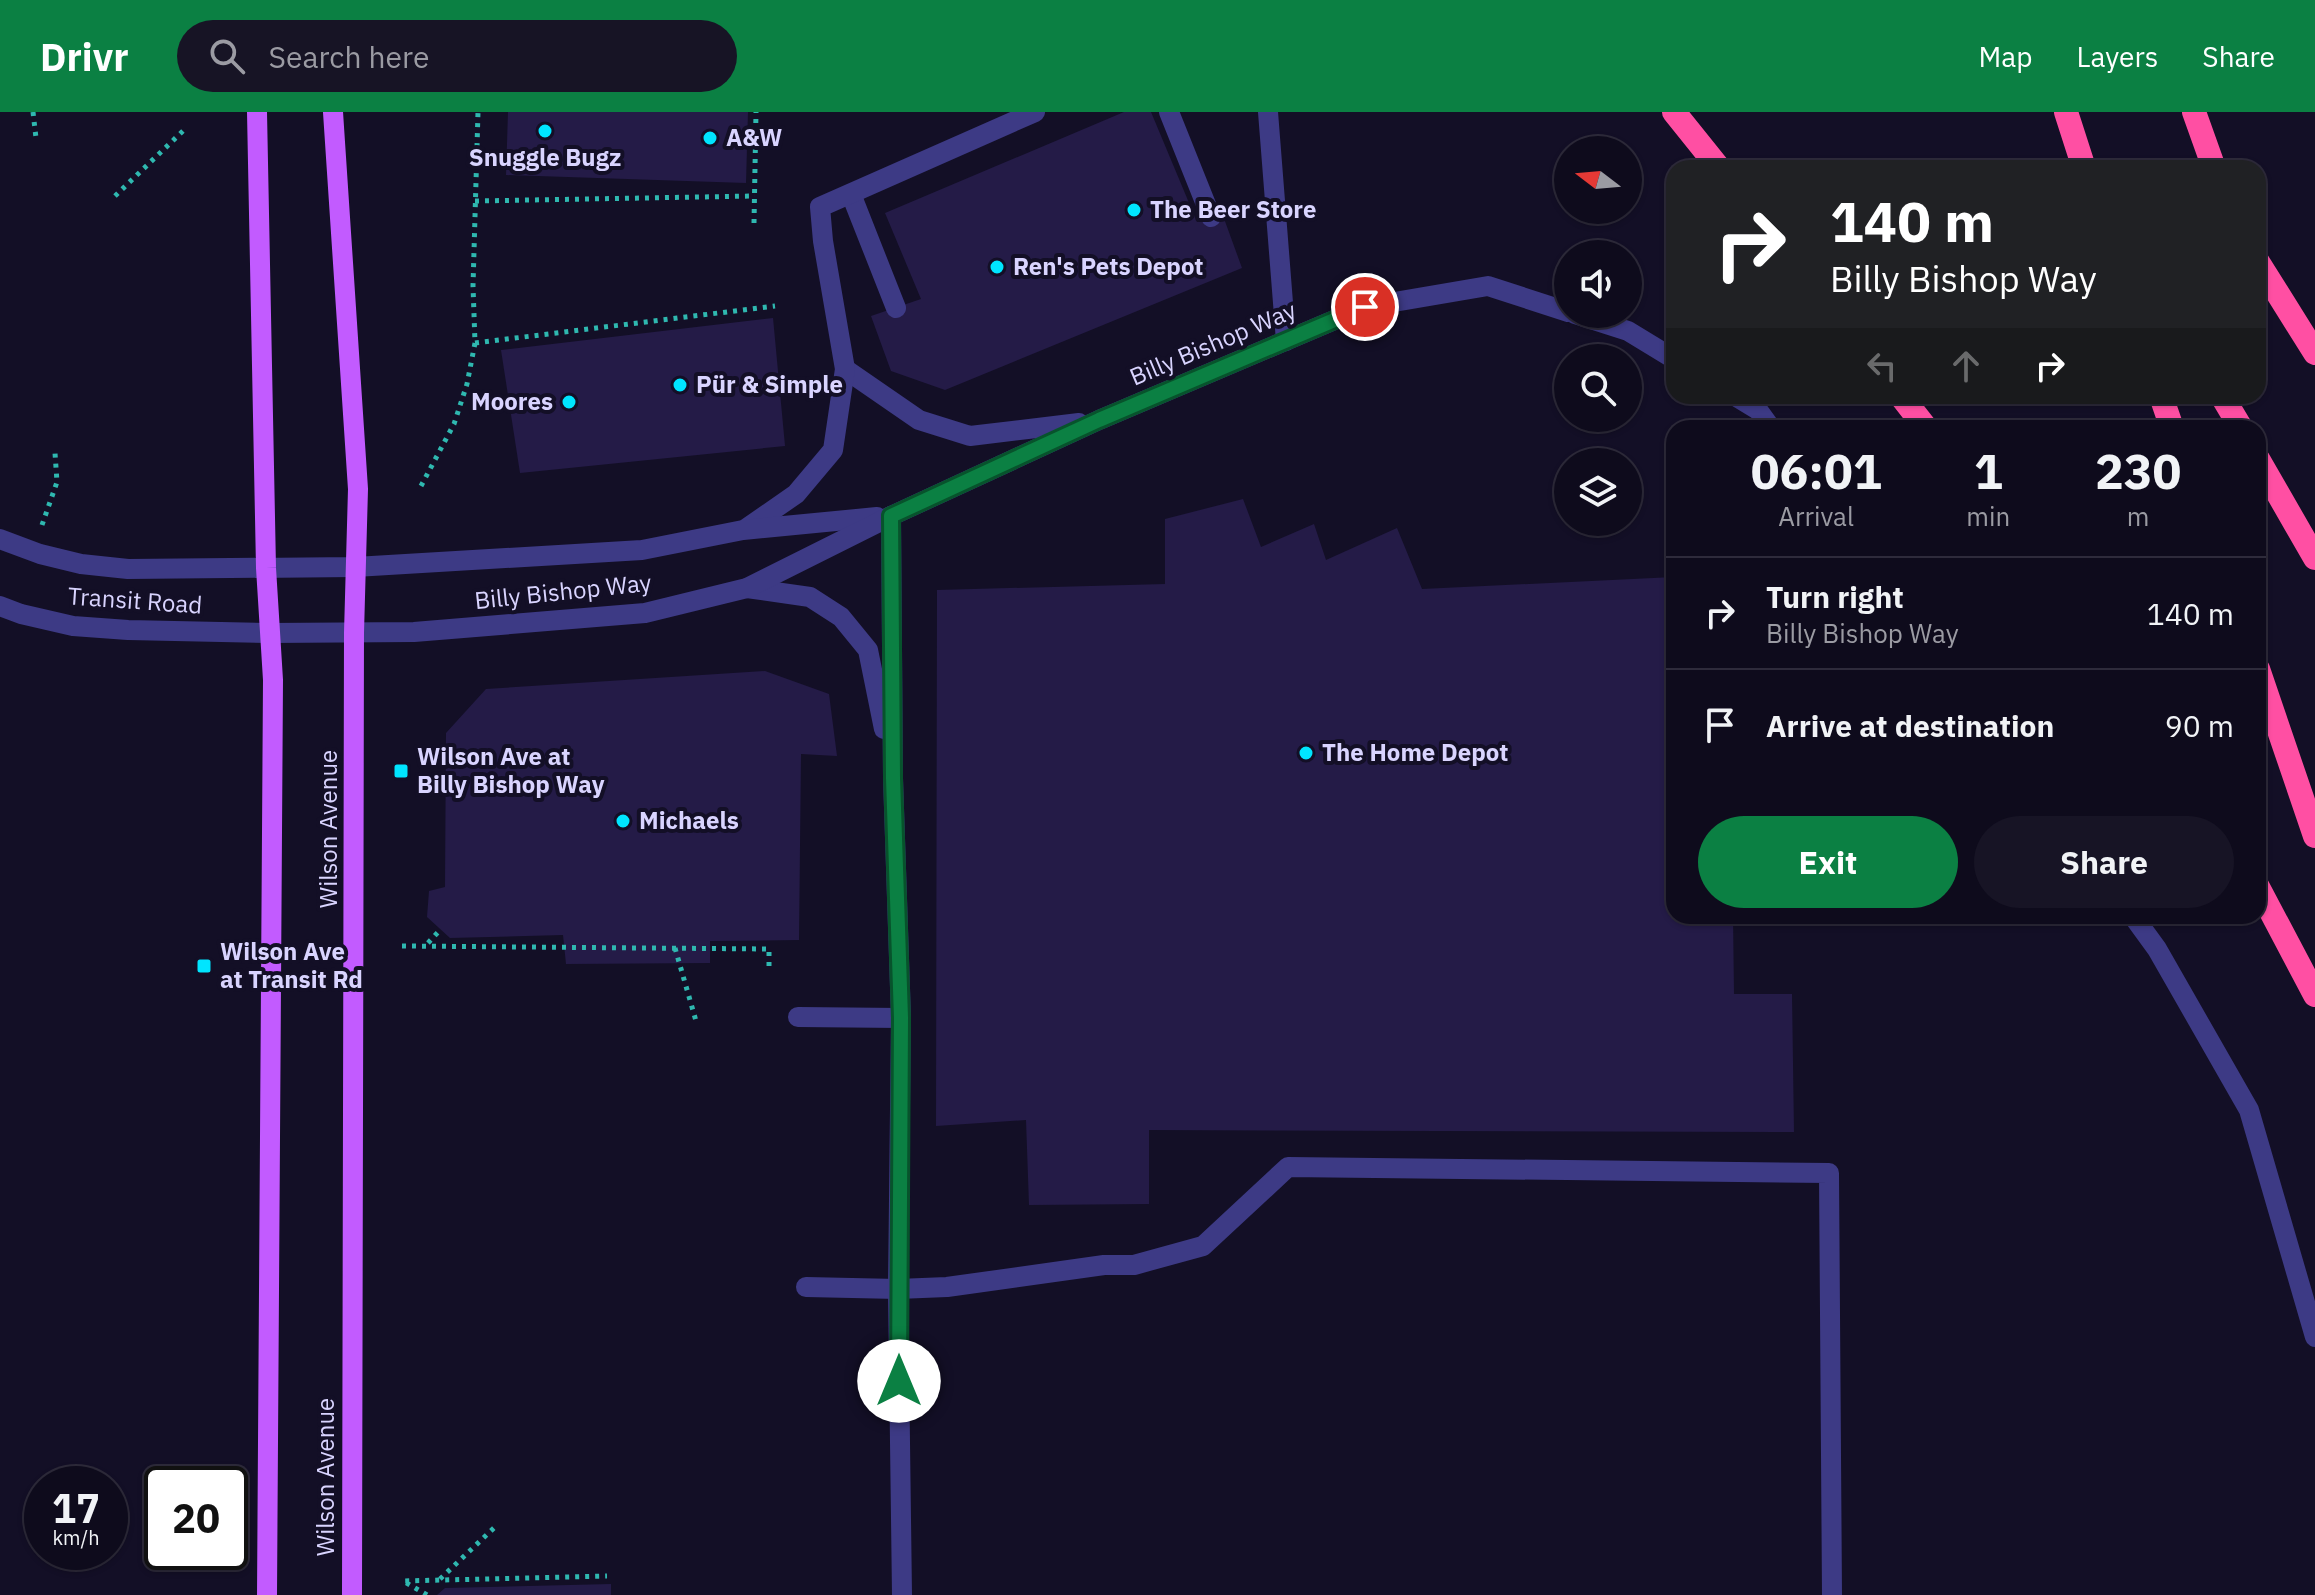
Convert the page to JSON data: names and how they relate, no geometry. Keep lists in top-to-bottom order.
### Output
{
  "streets": {
    "main road": ["Wilson Avenue"],
    "street": ["Billy Bishop Way", "Transit Road"]
  },
  "crossings": [
    ["Billy Bishop Way", "Transit Road"],
    ["Billy Bishop Way", "Wilson Avenue"]
  ],
  "places": {
    "other": [
      "Snuggle Bugz",
      "A&W",
      "The Beer Store",
      "Ren's Pets Depot",
      "Pür & Simple",
      "Moores",
      "The Home Depot",
      "Michaels"
    ],
    "transit": ["Wilson Ave at Billy Bishop Way", "Wilson Ave at Transit Rd"]
  },
  "north": "left",
  "page": {
    "header": "Drivr",
    "search": "Search here",
    "nav": ["Map", "Layers", "Share"],
    "turn": ["140 m", "Billy Bishop Way"],
    "eta": [
      "06:01",
      "Arrival",
      "1",
      "min",
      "230",
      "m"
    ],
    "list": [
      {
        "name": "Turn right",
        "note": "Billy Bishop Way",
        "value": "140 m"
      },
      {
        "name": "Arrive at destination",
        "value": "90 m"
      }
    ],
    "buttons": ["Exit", "Share"],
    "speed": "17 km/h",
    "limit": "20"
  }
}
